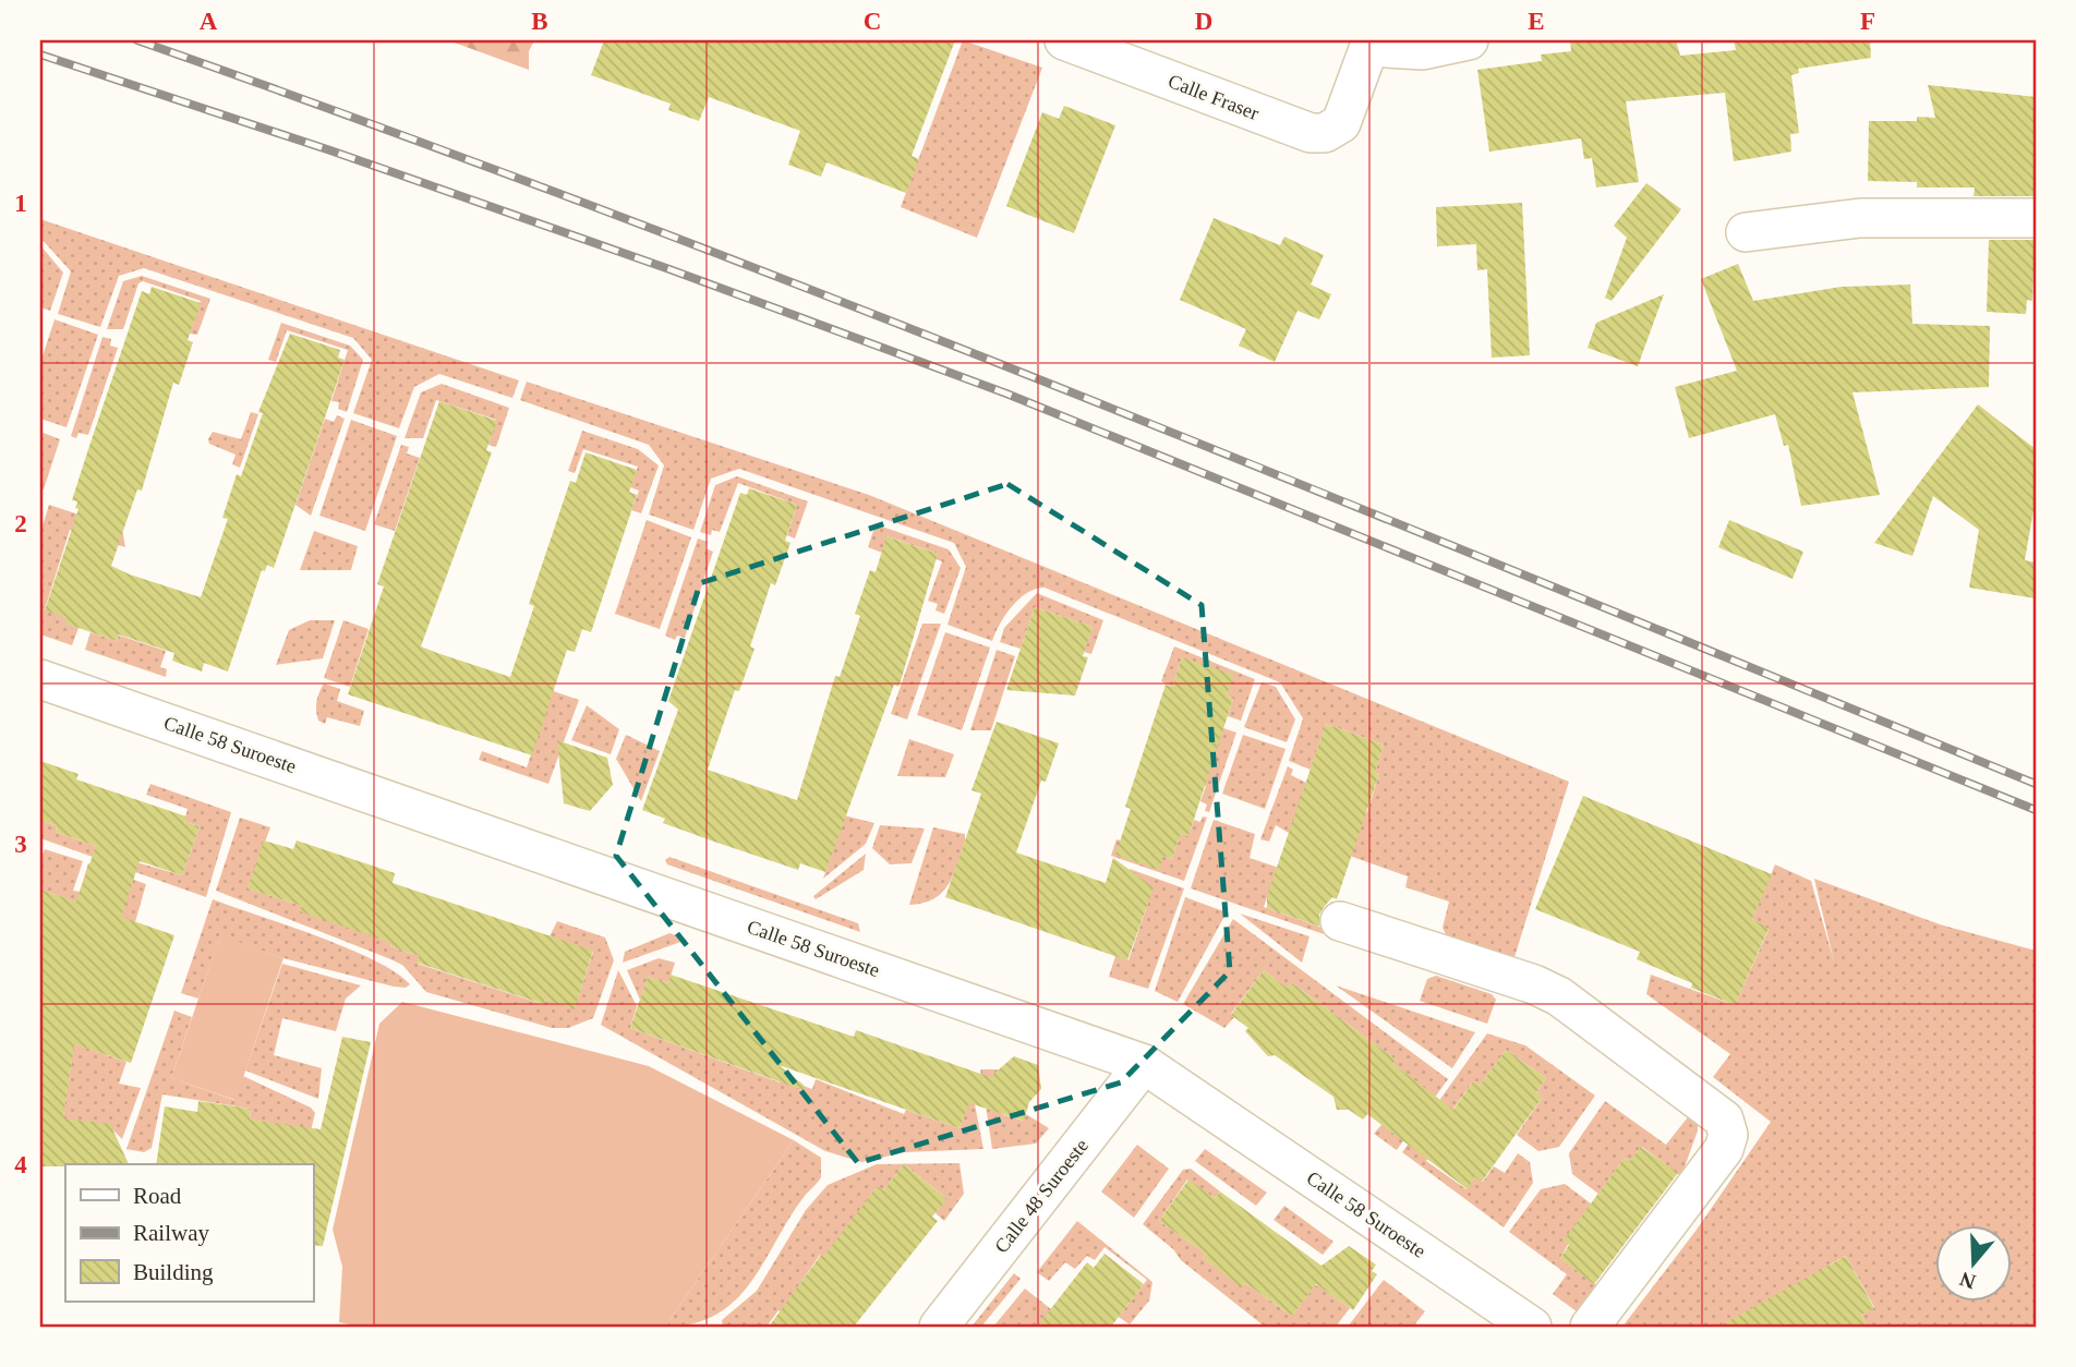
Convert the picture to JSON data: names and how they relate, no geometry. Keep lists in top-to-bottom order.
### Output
{
  "streets": {
    "street": ["Calle Fraser", "Calle 58 Suroeste", "Calle 48 Suroeste"]
  },
  "crossings": [
    ["Calle 58 Suroeste", "Calle 48 Suroeste"]
  ],
  "legend": ["Road", "Railway", "Building"],
  "north": "bottom",
  "grid": {
    "columns": [
      "A",
      "B",
      "C",
      "D",
      "E",
      "F"
    ],
    "rows": [
      "1",
      "2",
      "3",
      "4"
    ]
  }
}
